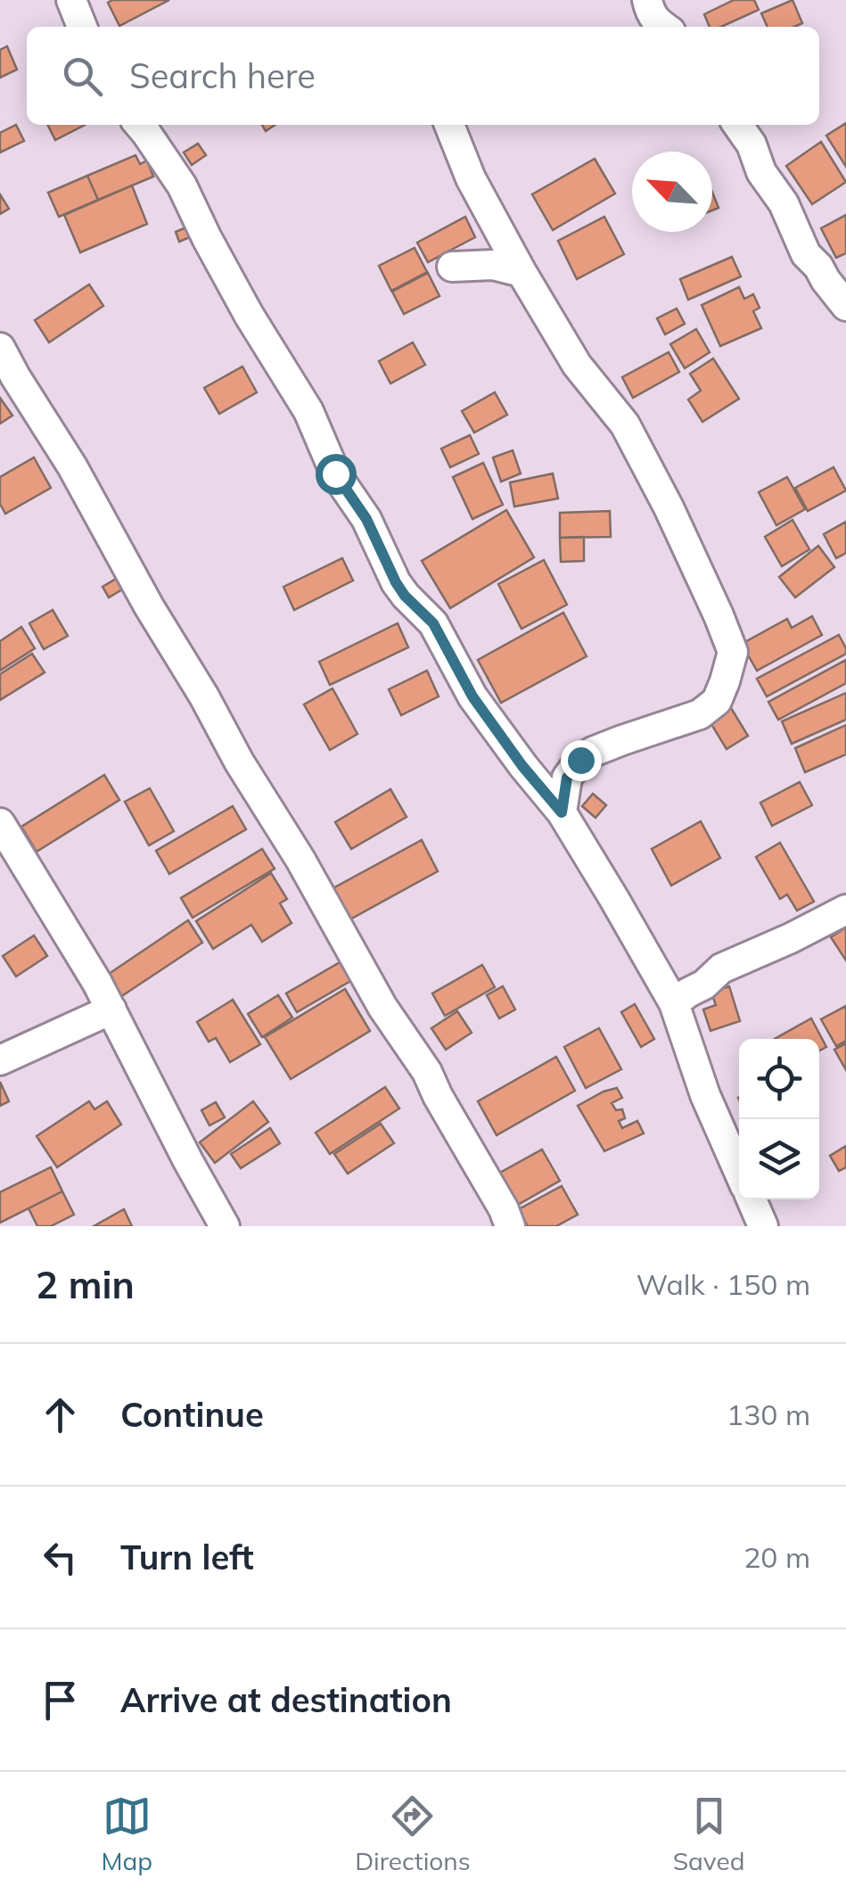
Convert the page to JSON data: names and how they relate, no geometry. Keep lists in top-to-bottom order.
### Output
{
  "north": "top left",
  "page": {
    "search": "Search here",
    "heading": ["2 min", "Walk · 150 m"],
    "list": [
      ["Continue", "130 m"],
      ["Turn left", "20 m"],
      "Arrive at destination"
    ],
    "nav": ["Map", "Directions", "Saved"]
  }
}
